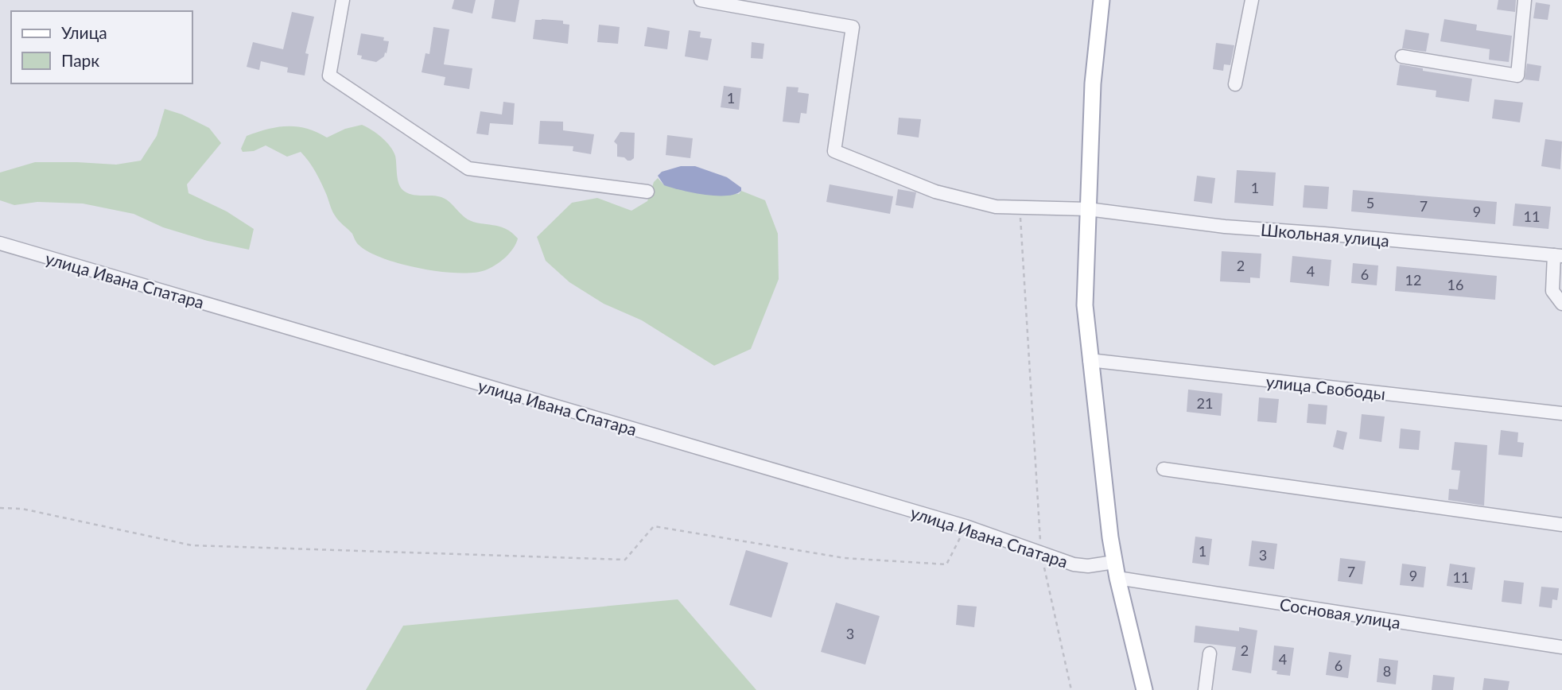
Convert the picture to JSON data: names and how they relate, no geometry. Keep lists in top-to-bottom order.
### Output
{
  "streets": {
    "street": [
      "Школьная улица",
      "улица Ивана Спатара",
      "улица Свободы",
      "Сосновая улица"
    ]
  },
  "house_numbers": [
    "1",
    "1",
    "5",
    "7",
    "9",
    "11",
    "2",
    "4",
    "6",
    "12",
    "16",
    "21",
    "1",
    "3",
    "7",
    "9",
    "11",
    "3",
    "2",
    "4",
    "6",
    "8"
  ],
  "legend": ["Улица", "Парк"]
}
